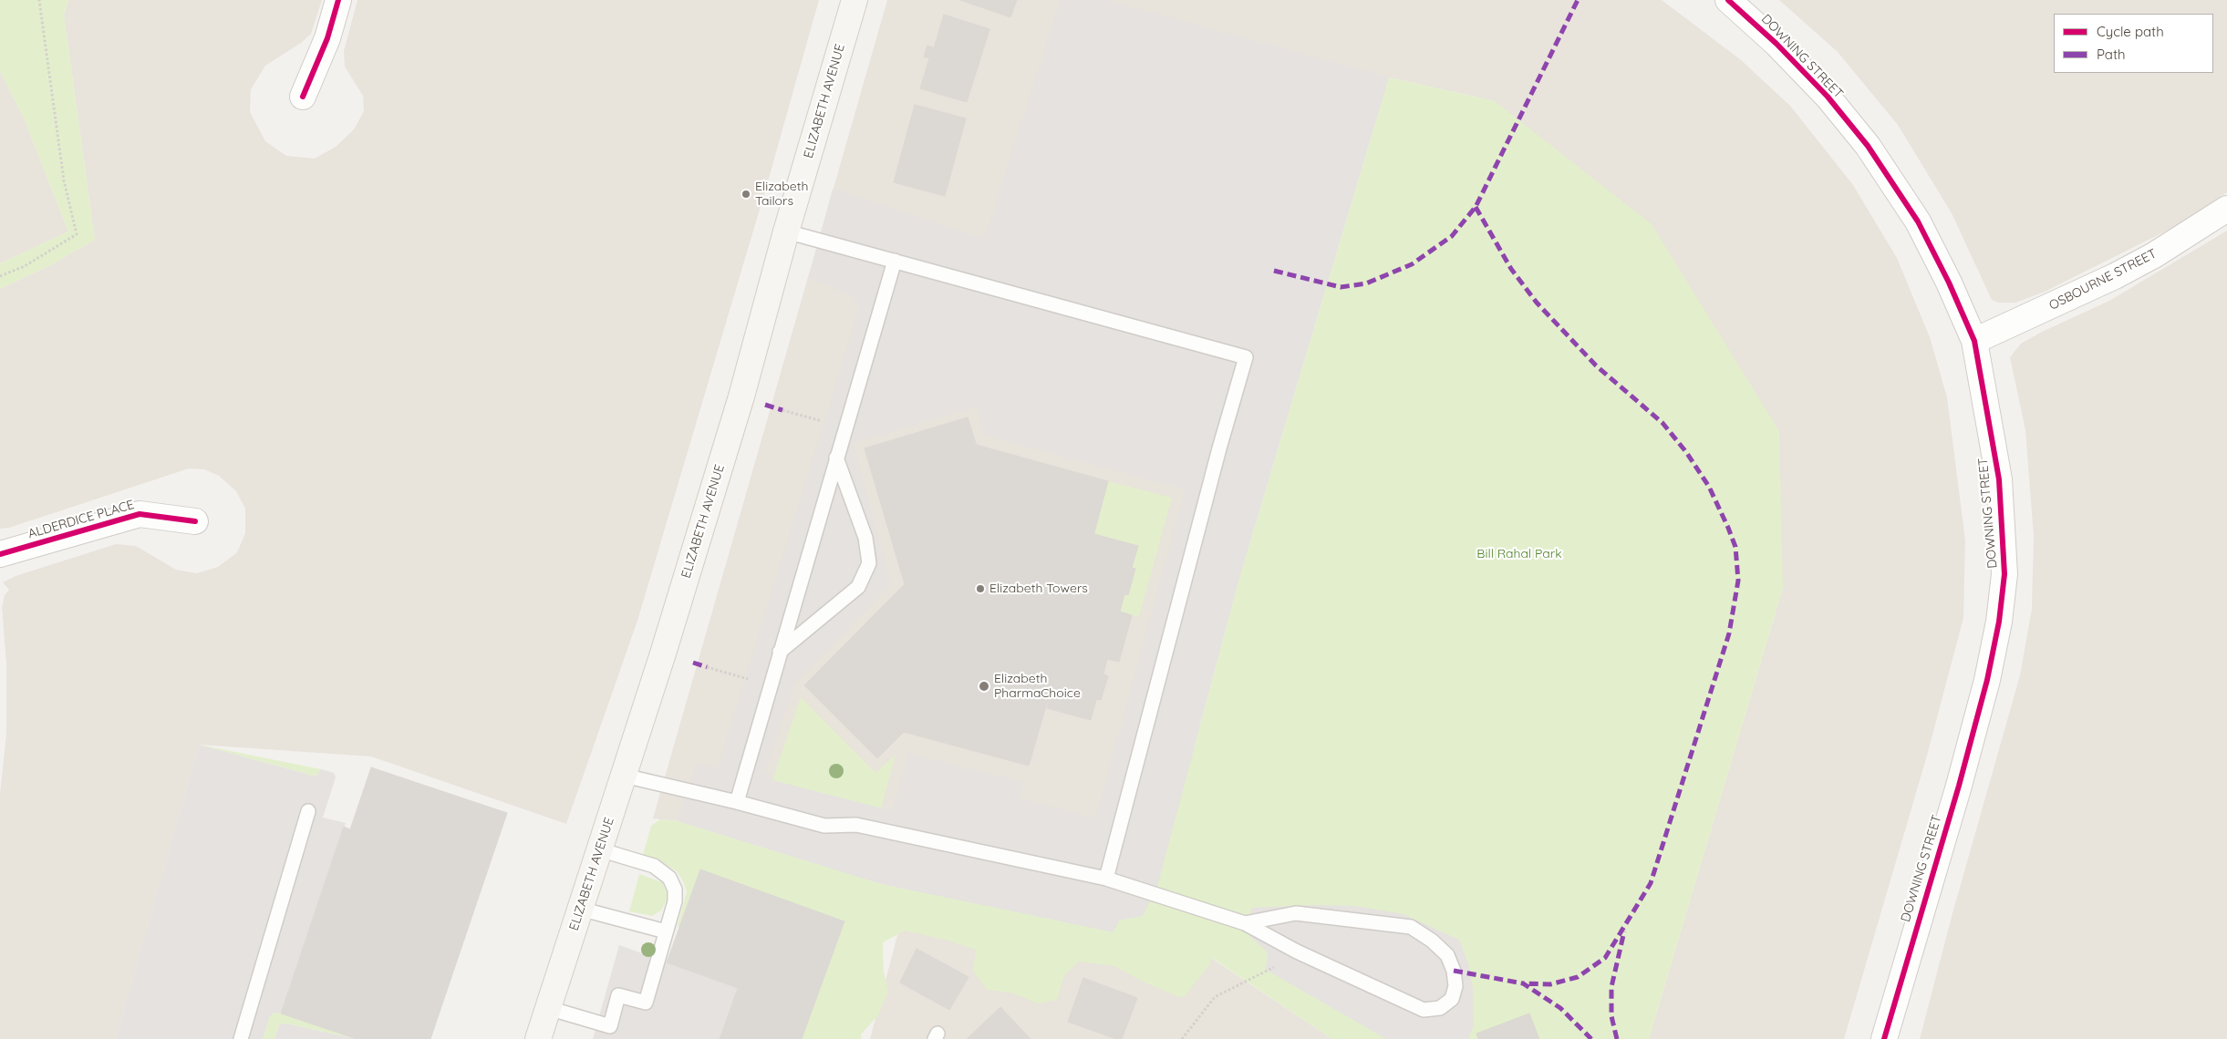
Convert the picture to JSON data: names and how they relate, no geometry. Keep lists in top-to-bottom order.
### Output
{
  "streets": {
    "main road": ["ELIZABETH AVENUE"],
    "street": ["DOWNING STREET", "OSBOURNE STREET", "ALDERDICE PLACE"]
  },
  "crossings": [
    ["DOWNING STREET", "OSBOURNE STREET"]
  ],
  "parks": ["Bill Rahal Park"],
  "places": ["Elizabeth Tailors", "Elizabeth Towers", "Elizabeth PharmaChoice"],
  "legend": ["Cycle path", "Path"]
}
